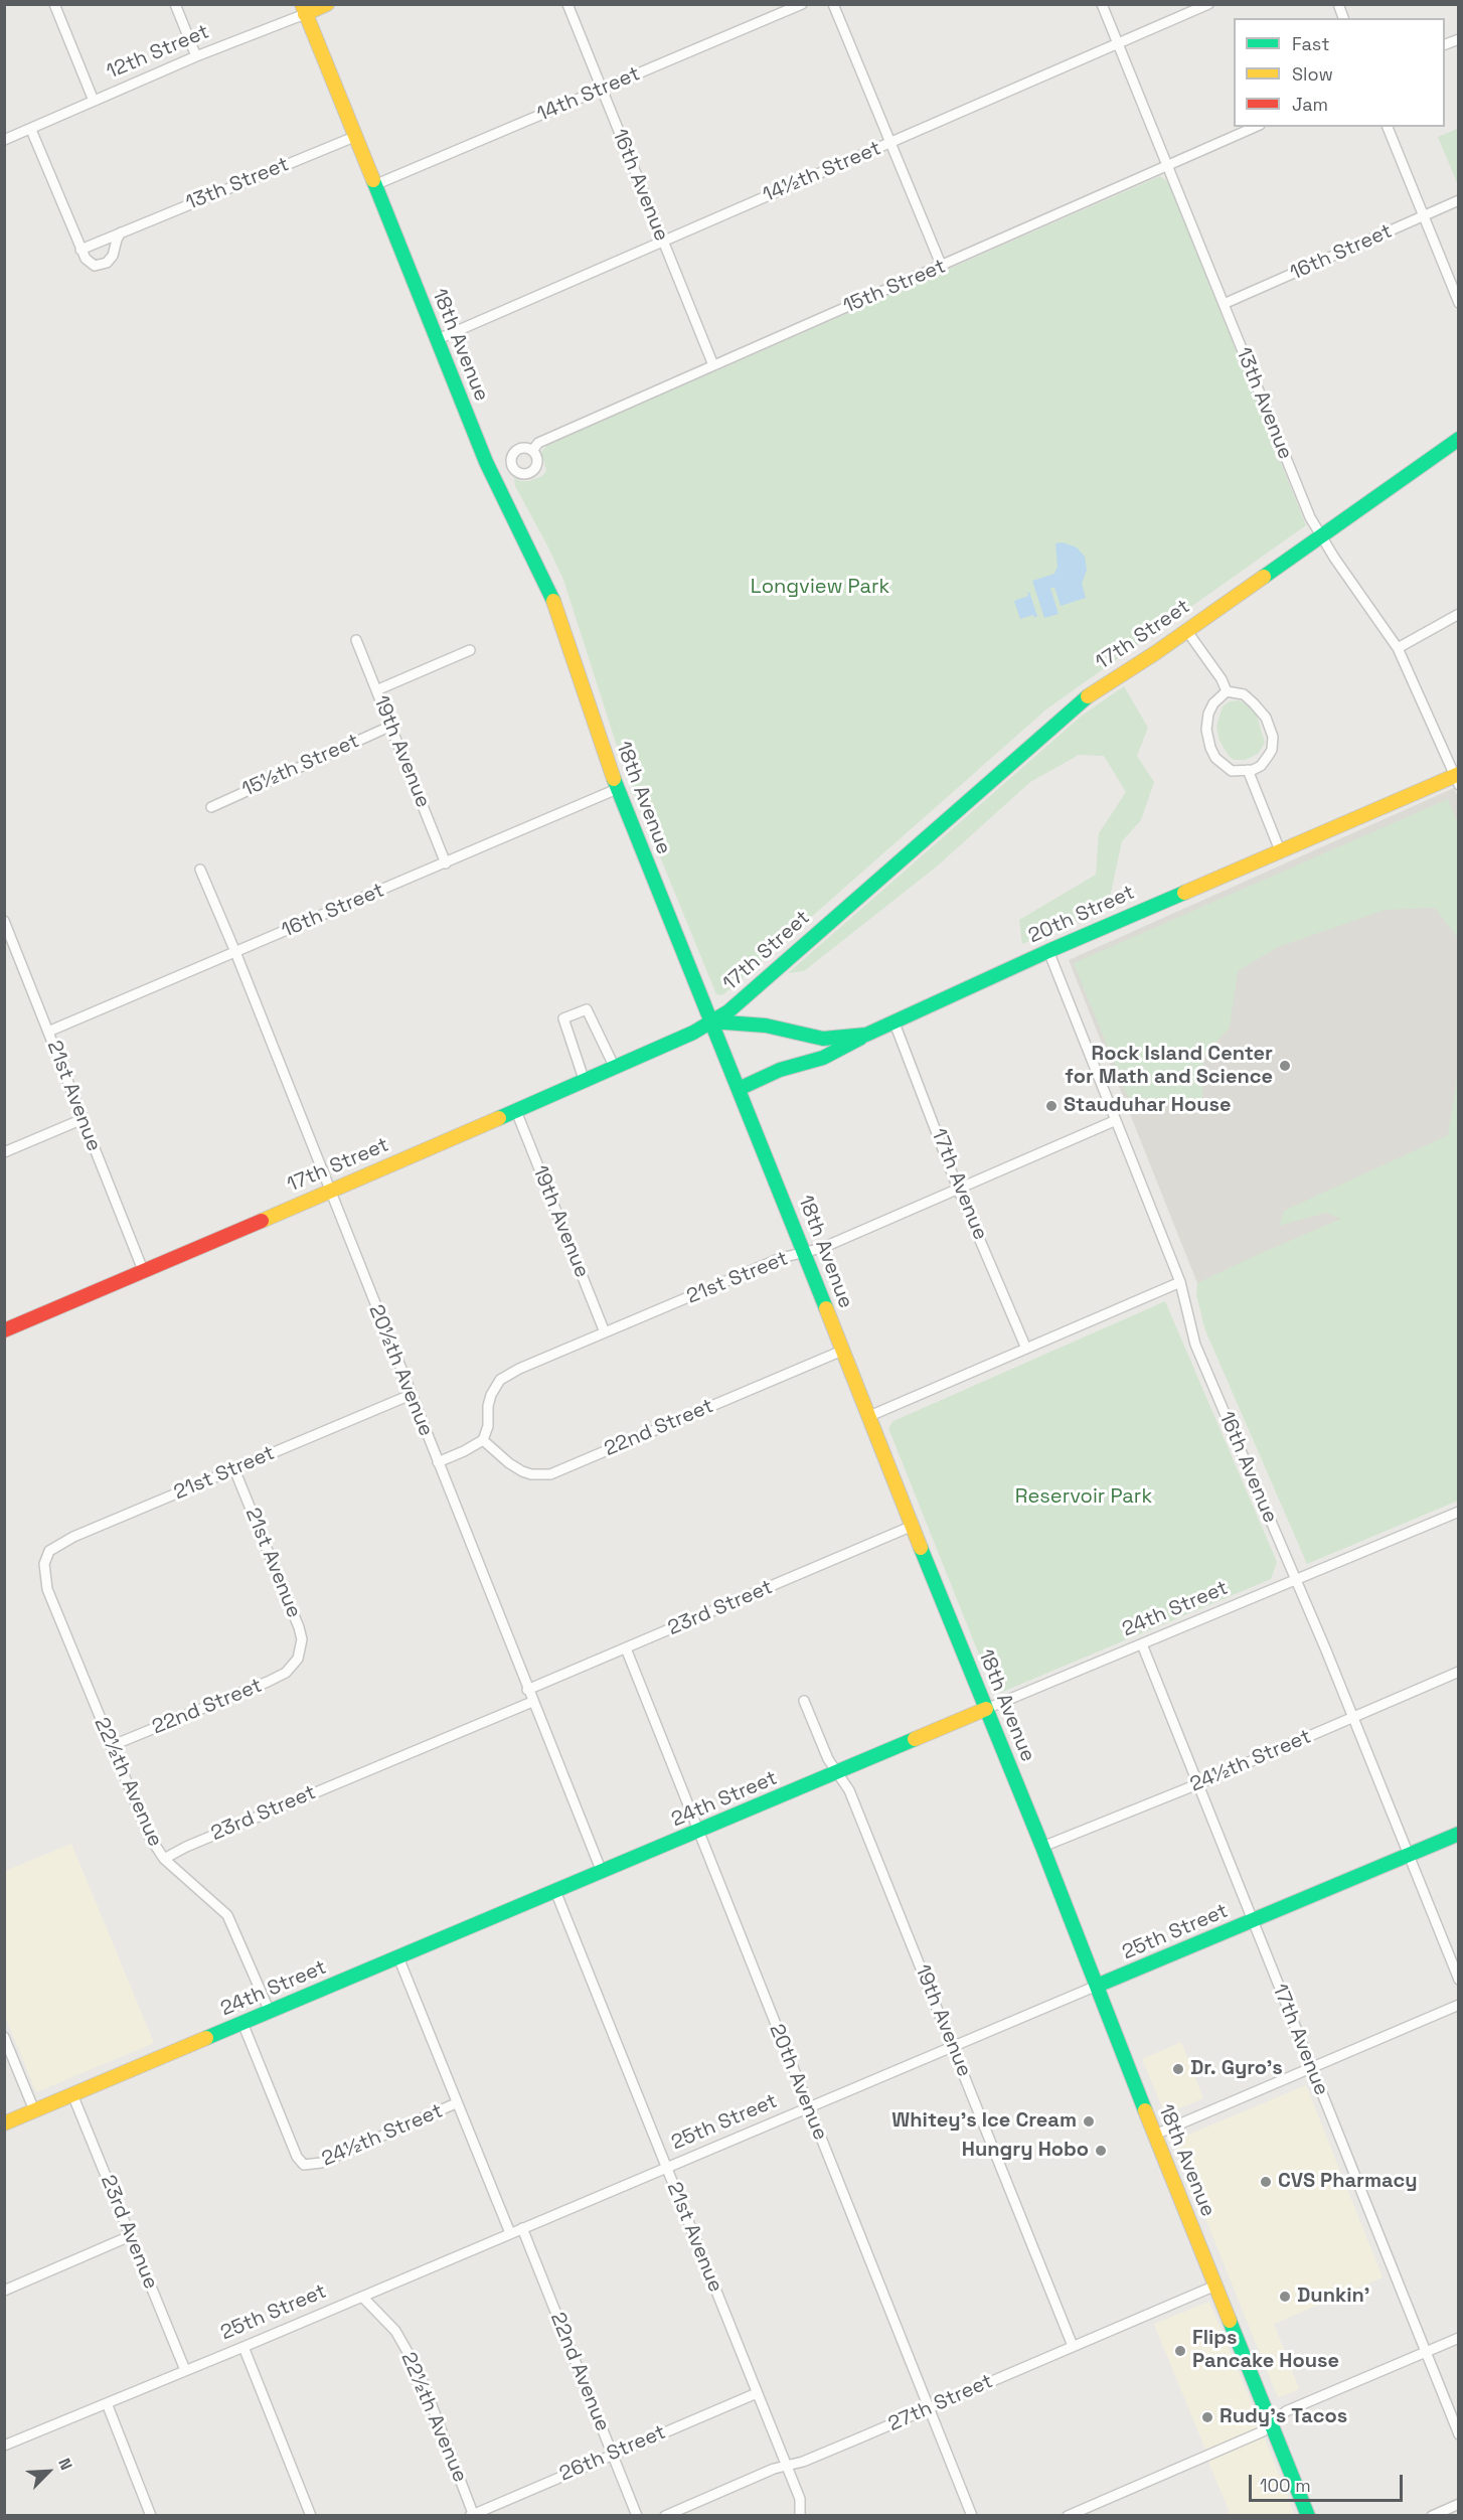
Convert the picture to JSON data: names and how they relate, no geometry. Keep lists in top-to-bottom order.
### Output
{
  "streets": {
    "street": [
      "12th Street",
      "14th Street",
      "14½th Street",
      "13th Street",
      "16th Avenue",
      "16th Street",
      "15th Street",
      "18th Avenue",
      "13th Avenue",
      "17th Street",
      "19th Avenue",
      "15½th Street",
      "20th Street",
      "21st Avenue",
      "17th Avenue",
      "21st Street",
      "20½th Avenue",
      "22nd Street",
      "23rd Street",
      "24th Street",
      "24½th Street",
      "22½th Avenue",
      "25th Street",
      "20th Avenue",
      "23rd Avenue",
      "22nd Avenue",
      "27th Street",
      "26th Street"
    ]
  },
  "crossings": [
    ["12th Street", "18th Avenue"],
    ["14th Street", "16th Avenue"],
    ["14th Street", "18th Avenue"],
    ["14½th Street", "16th Avenue"],
    ["14½th Street", "18th Avenue"],
    ["14½th Street", "13th Avenue"],
    ["13th Street", "18th Avenue"],
    ["16th Avenue", "15th Street"],
    ["16th Avenue", "20th Street"],
    ["16th Avenue", "21st Street"],
    ["16th Avenue", "24th Street"],
    ["16th Avenue", "24½th Street"],
    ["16th Avenue", "25th Street"],
    ["16th Street", "18th Avenue"],
    ["16th Street", "13th Avenue"],
    ["16th Street", "19th Avenue"],
    ["16th Street", "21st Avenue"],
    ["16th Street", "20½th Avenue"],
    ["15th Street", "13th Avenue"],
    ["18th Avenue", "17th Street"],
    ["18th Avenue", "20th Street"],
    ["18th Avenue", "21st Street"],
    ["18th Avenue", "22nd Street"],
    ["18th Avenue", "23rd Street"],
    ["18th Avenue", "24th Street"],
    ["18th Avenue", "24½th Street"],
    ["18th Avenue", "25th Street"],
    ["18th Avenue", "27th Street"],
    ["13th Avenue", "17th Street"],
    ["13th Avenue", "20th Street"],
    ["17th Street", "19th Avenue"],
    ["17th Street", "20th Street"],
    ["17th Street", "21st Avenue"],
    ["17th Street", "20½th Avenue"],
    ["19th Avenue", "15½th Street"],
    ["19th Avenue", "21st Street"],
    ["19th Avenue", "24th Street"],
    ["19th Avenue", "25th Street"],
    ["19th Avenue", "27th Street"],
    ["20th Street", "17th Avenue"],
    ["21st Avenue", "21st Street"],
    ["21st Avenue", "22nd Street"],
    ["21st Avenue", "24th Street"],
    ["21st Avenue", "25th Street"],
    ["21st Avenue", "27th Street"],
    ["21st Avenue", "26th Street"],
    ["17th Avenue", "21st Street"],
    ["17th Avenue", "24th Street"],
    ["17th Avenue", "24½th Street"],
    ["17th Avenue", "25th Street"],
    ["21st Street", "20½th Avenue"],
    ["21st Street", "22nd Street"],
    ["21st Street", "22½th Avenue"],
    ["20½th Avenue", "23rd Street"],
    ["20½th Avenue", "24th Street"],
    ["22nd Street", "22½th Avenue"],
    ["23rd Street", "22½th Avenue"],
    ["23rd Street", "20th Avenue"],
    ["24th Street", "24½th Street"],
    ["24th Street", "22½th Avenue"],
    ["24th Street", "20th Avenue"],
    ["24th Street", "23rd Avenue"],
    ["22½th Avenue", "25th Street"],
    ["22½th Avenue", "26th Street"],
    ["25th Street", "20th Avenue"],
    ["25th Street", "23rd Avenue"],
    ["25th Street", "22nd Avenue"],
    ["20th Avenue", "27th Street"],
    ["22nd Avenue", "26th Street"]
  ],
  "parks": ["Longview Park", "Reservoir Park"],
  "places": [
    "Rock Island Center for Math and Science",
    "Stauduhar House",
    "Dr. Gyro's",
    "Whitey's Ice Cream",
    "Hungry Hobo",
    "CVS Pharmacy",
    "Dunkin'",
    "Flips Pancake House",
    "Rudy's Tacos"
  ],
  "legend": ["Fast", "Slow", "Jam"],
  "scale_bar": "100 m",
  "north": "top right"
}
